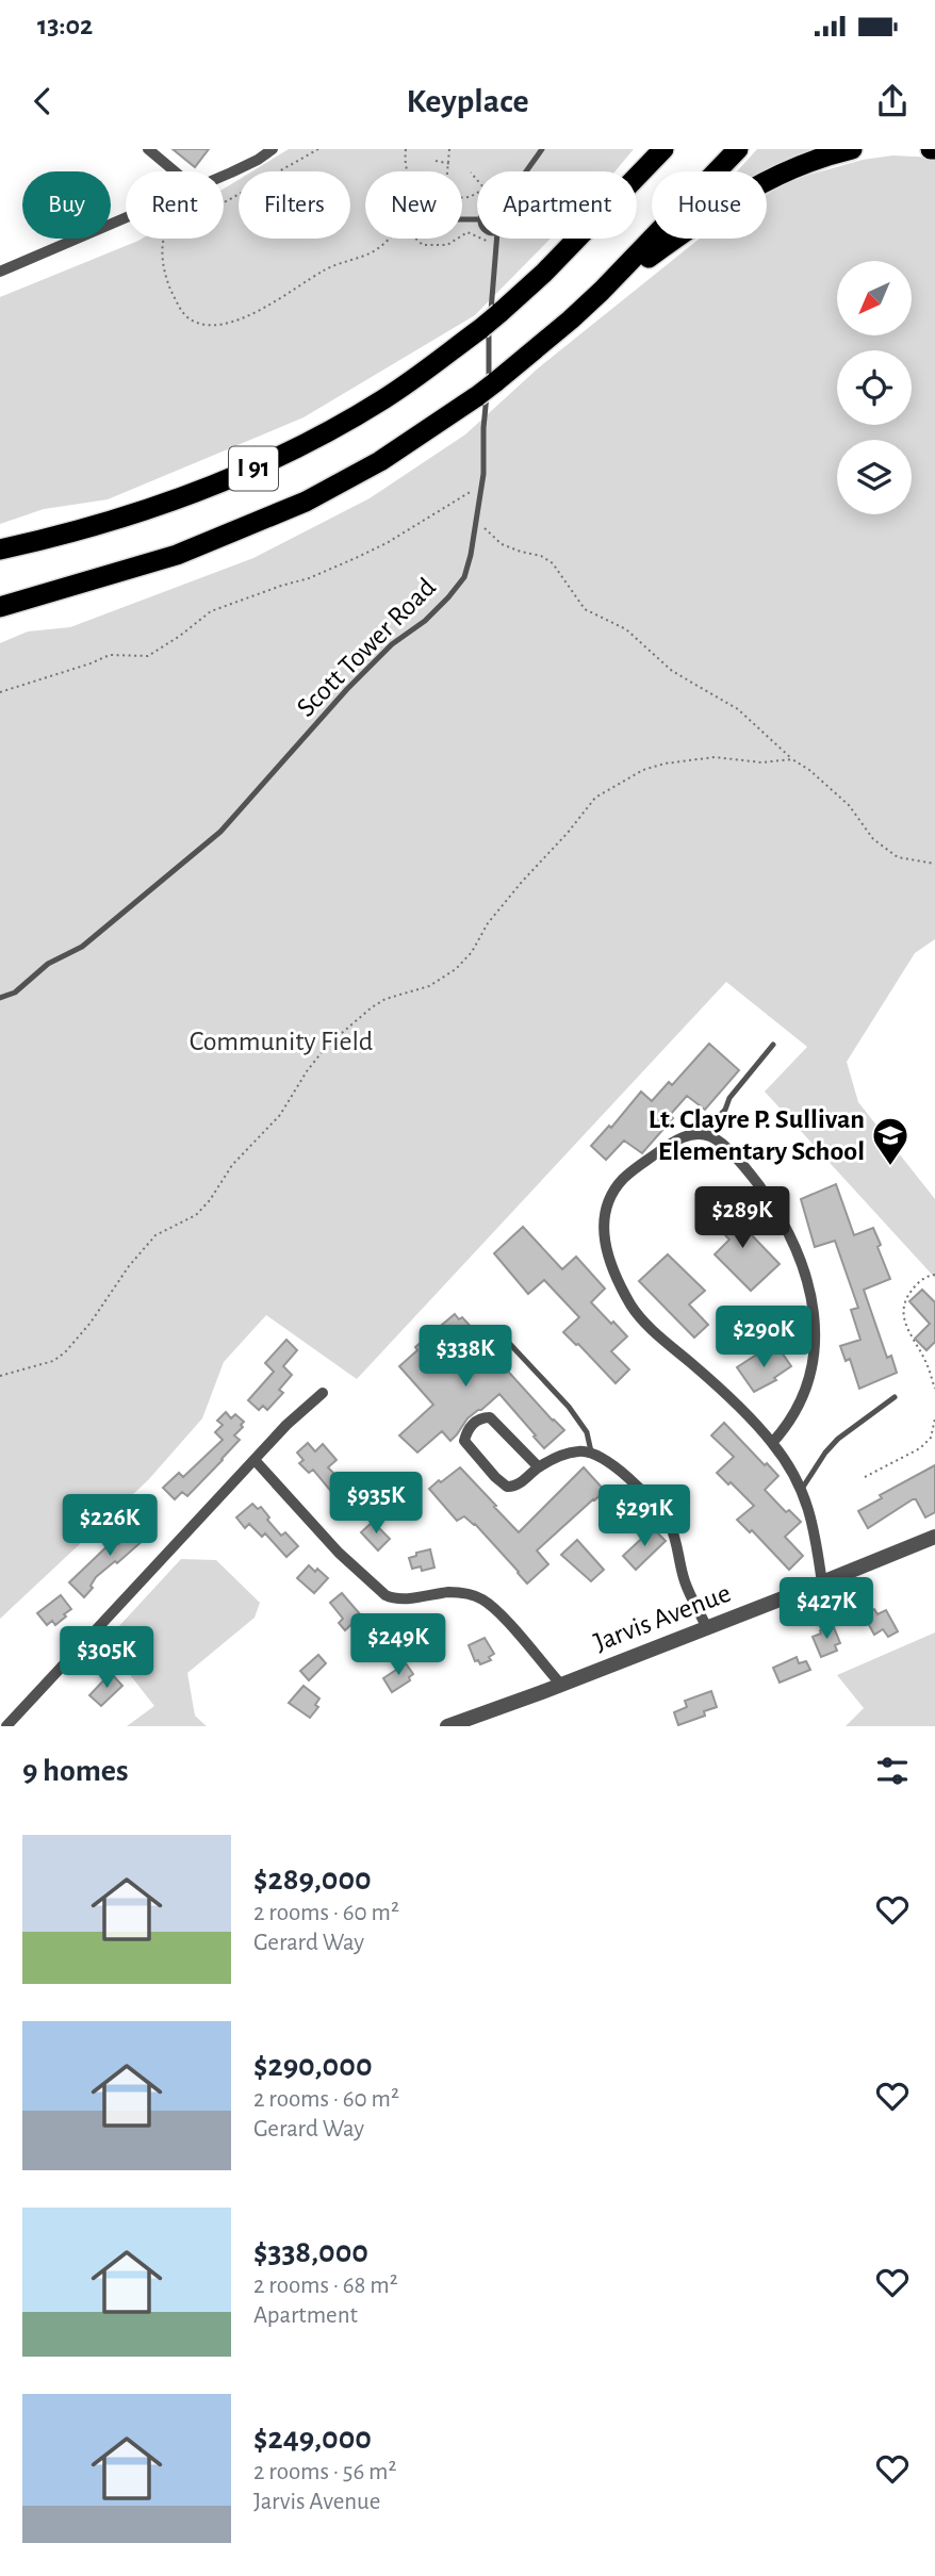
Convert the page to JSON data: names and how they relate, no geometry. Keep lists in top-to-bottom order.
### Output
{
  "streets": {
    "highway": ["I 91"],
    "street": ["Jarvis Avenue"],
    "lane": ["Scott Tower Road"]
  },
  "parks": ["Community Field"],
  "places": {
    "school or university": ["Lt. Clayre P. Sullivan Elementary School"]
  },
  "north": "bottom left",
  "page": {
    "status": "13:02",
    "header": "Keyplace",
    "chip": [
      "Buy",
      "Rent",
      "Filters",
      "New",
      "Apartment",
      "House"
    ],
    "price": [
      "$289K",
      "$290K",
      "$338K",
      "$935K",
      "$291K",
      "$226K",
      "$427K",
      "$249K",
      "$305K"
    ],
    "heading": "9 homes",
    "list": [
      {
        "name": "$289,000",
        "note": "2 rooms · 60 m² · Gerard Way"
      },
      {
        "name": "$290,000",
        "note": "2 rooms · 60 m² · Gerard Way"
      },
      {
        "name": "$338,000",
        "note": "2 rooms · 68 m² · Apartment"
      },
      {
        "name": "$249,000",
        "note": "2 rooms · 56 m² · Jarvis Avenue"
      }
    ]
  }
}
